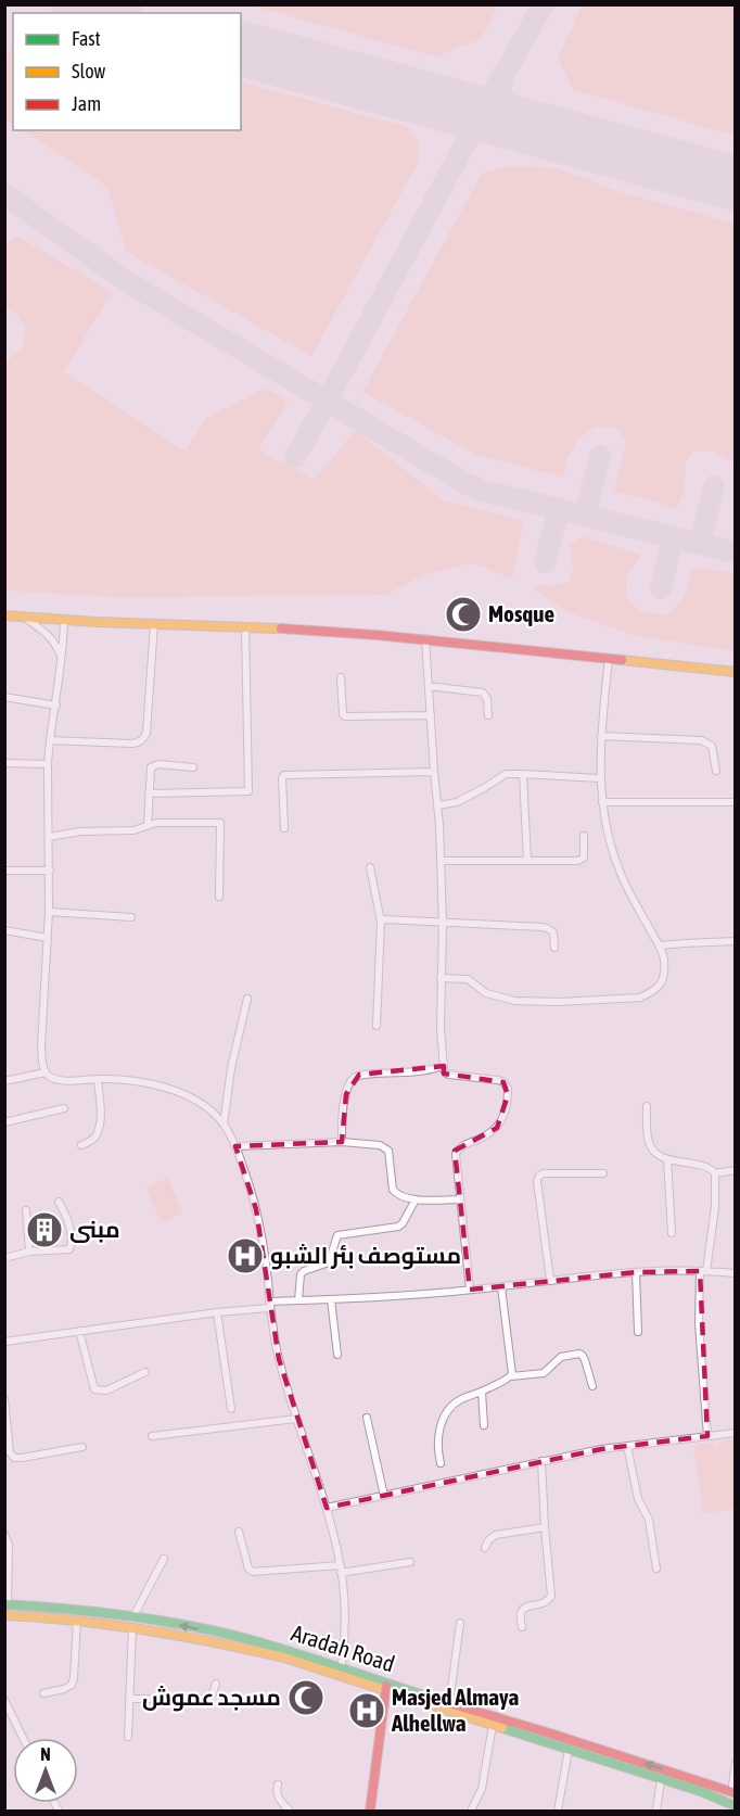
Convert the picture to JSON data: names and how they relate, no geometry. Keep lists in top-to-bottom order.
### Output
{
  "streets": {
    "main road": ["Aradah Road"]
  },
  "places": {
    "mosque": ["Mosque", "مسجد عموش"],
    "building": ["مبنى"],
    "hospital": ["مستوصف بئر الشبو", "Masjed Almaya Alhellwa"]
  },
  "legend": ["Fast", "Slow", "Jam"],
  "north": "top"
}
